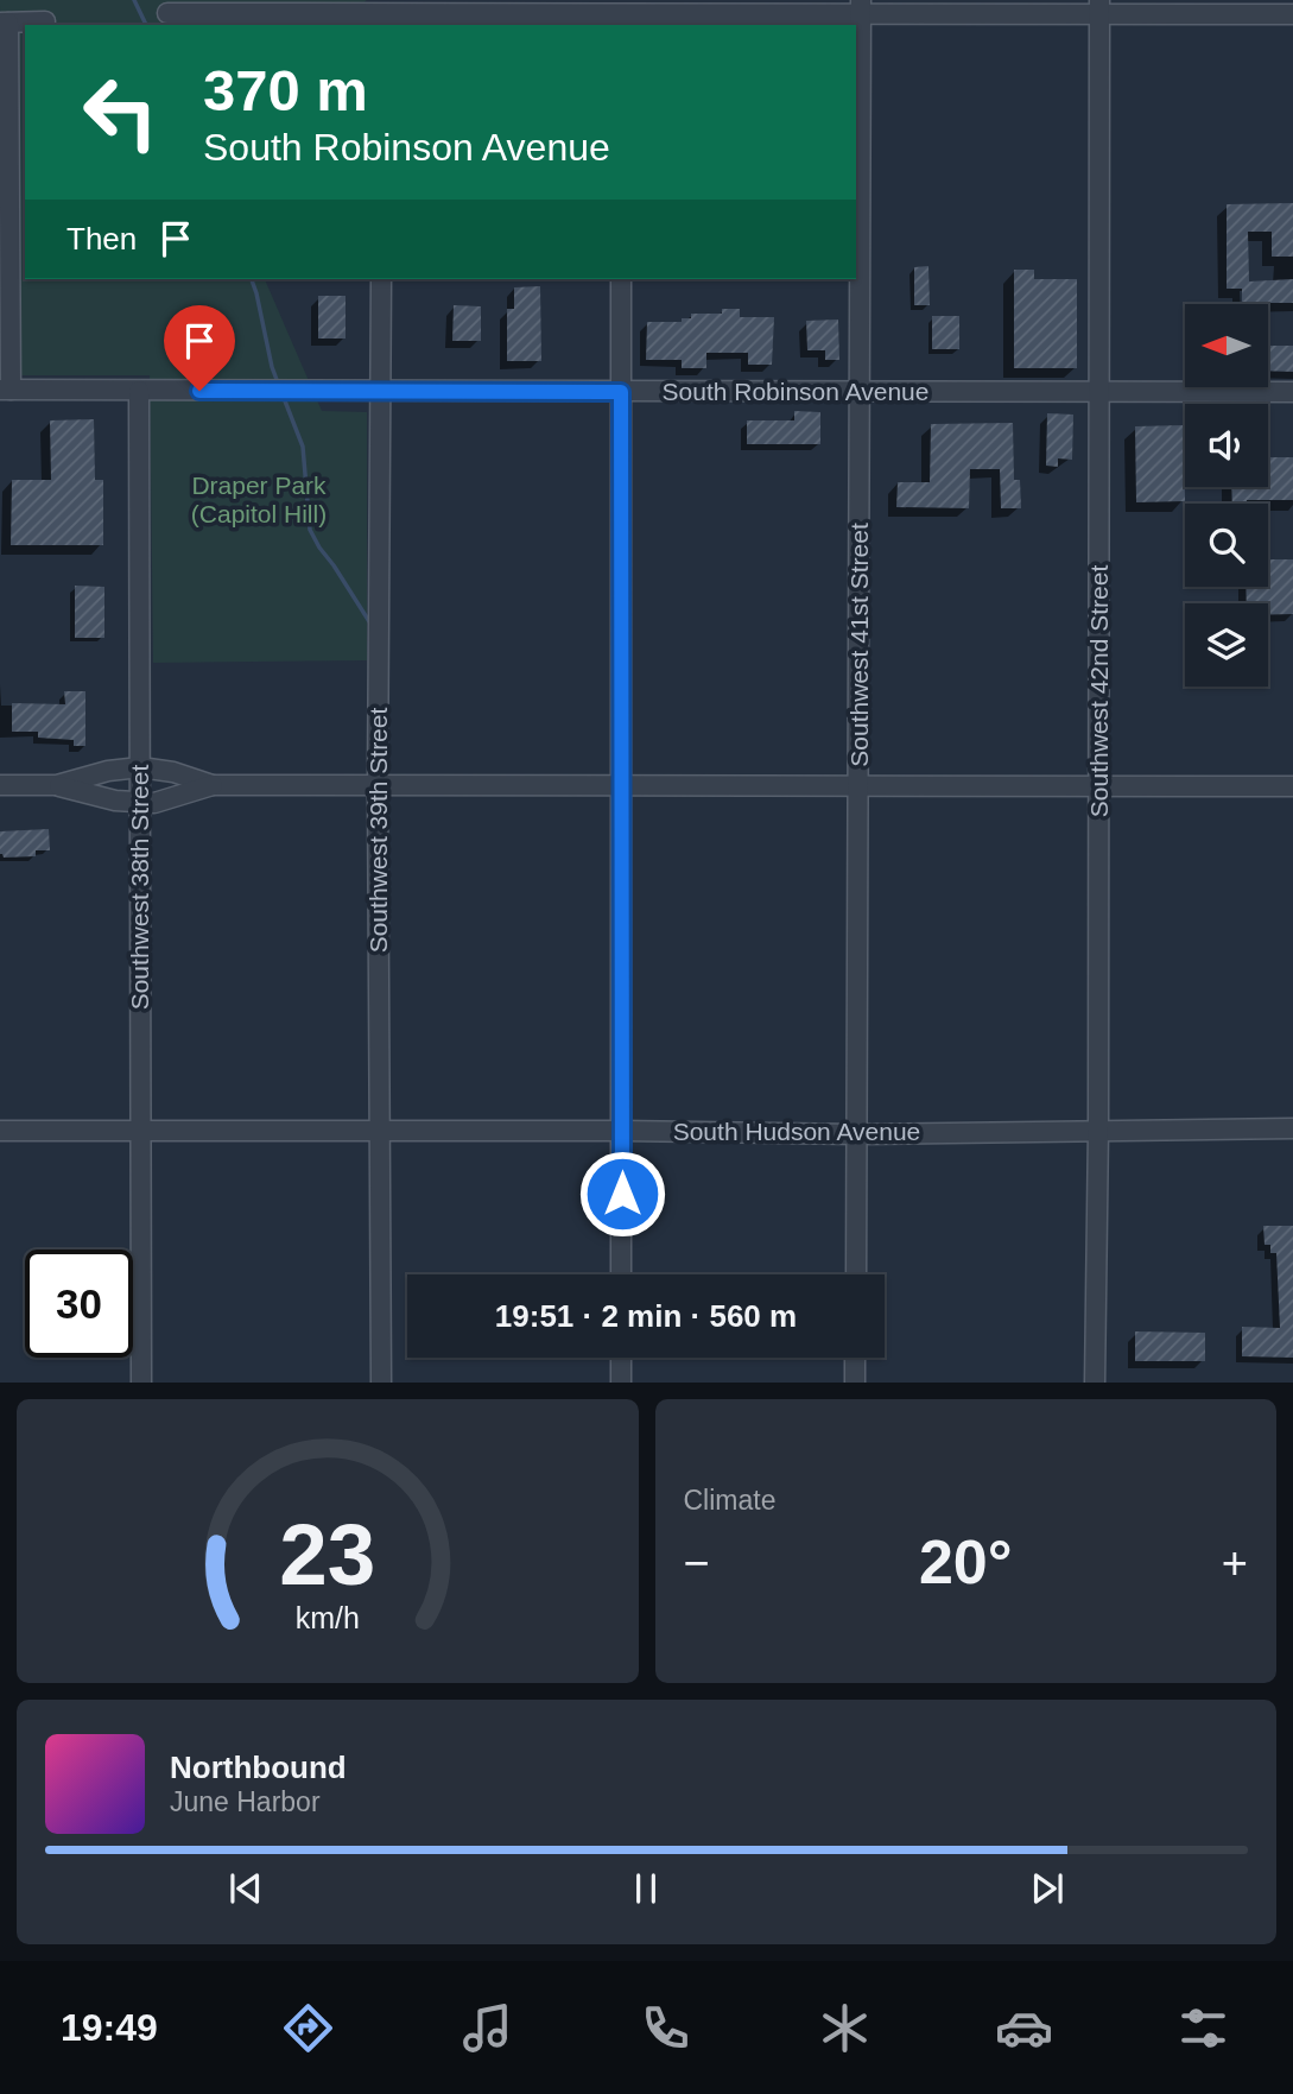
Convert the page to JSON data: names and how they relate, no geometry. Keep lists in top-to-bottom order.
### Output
{
  "streets": {
    "street": [
      "South Robinson Avenue",
      "Southwest 41st Street",
      "Southwest 42nd Street",
      "Southwest 39th Street",
      "Southwest 38th Street",
      "South Hudson Avenue"
    ]
  },
  "crossings": [
    ["South Robinson Avenue", "Southwest 41st Street"],
    ["South Robinson Avenue", "Southwest 42nd Street"],
    ["South Robinson Avenue", "Southwest 39th Street"],
    ["South Robinson Avenue", "Southwest 38th Street"],
    ["Southwest 41st Street", "South Hudson Avenue"],
    ["Southwest 42nd Street", "South Hudson Avenue"],
    ["Southwest 39th Street", "South Hudson Avenue"],
    ["Southwest 38th Street", "South Hudson Avenue"]
  ],
  "parks": ["Draper Park (Capitol Hill)"],
  "north": "left",
  "page": {
    "turn": ["370 m", "South Robinson Avenue"],
    "then": "Then",
    "limit": "30",
    "trip": "19:51 · 2 min · 560 m",
    "tile": "Climate",
    "heat": ["−", "20°", "+"],
    "song": ["Northbound", "June Harbor"],
    "tabs": "19:49",
    "gauge": ["23", "km/h"]
  }
}
